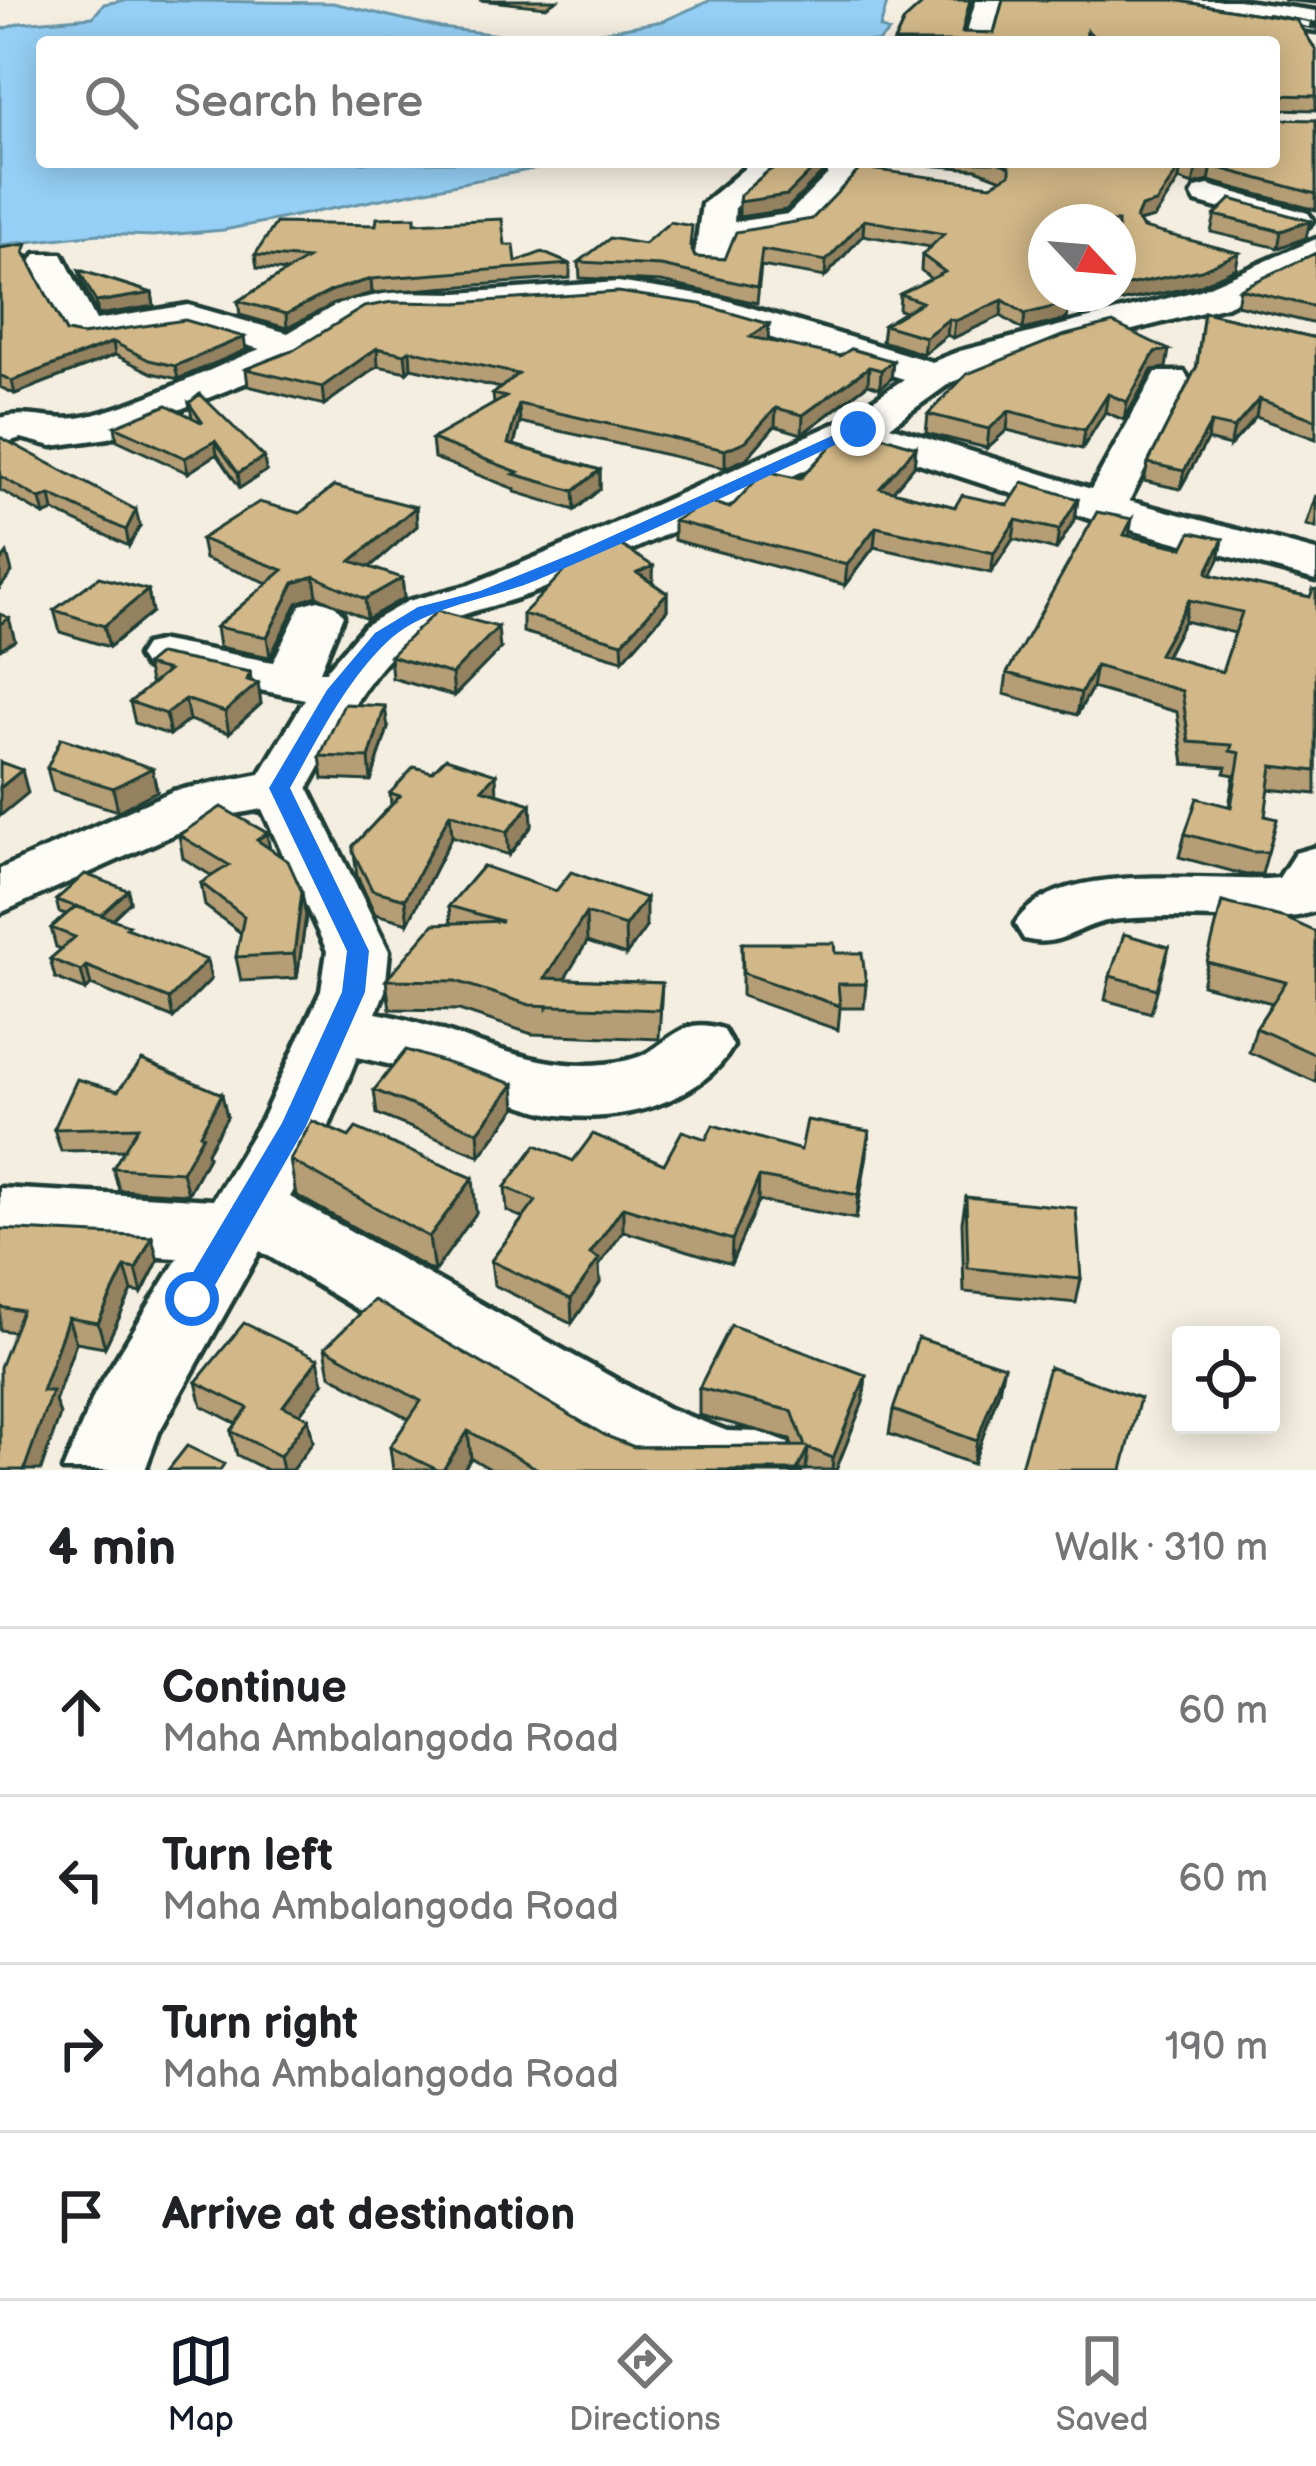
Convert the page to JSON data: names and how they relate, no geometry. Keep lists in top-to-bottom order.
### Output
{
  "north": "bottom right",
  "page": {
    "search": "Search here",
    "heading": ["4 min", "Walk · 310 m"],
    "list": [
      ["Continue", "Maha Ambalangoda Road", "60 m"],
      ["Turn left", "Maha Ambalangoda Road", "60 m"],
      ["Turn right", "Maha Ambalangoda Road", "190 m"],
      "Arrive at destination"
    ],
    "nav": ["Map", "Directions", "Saved"]
  }
}
